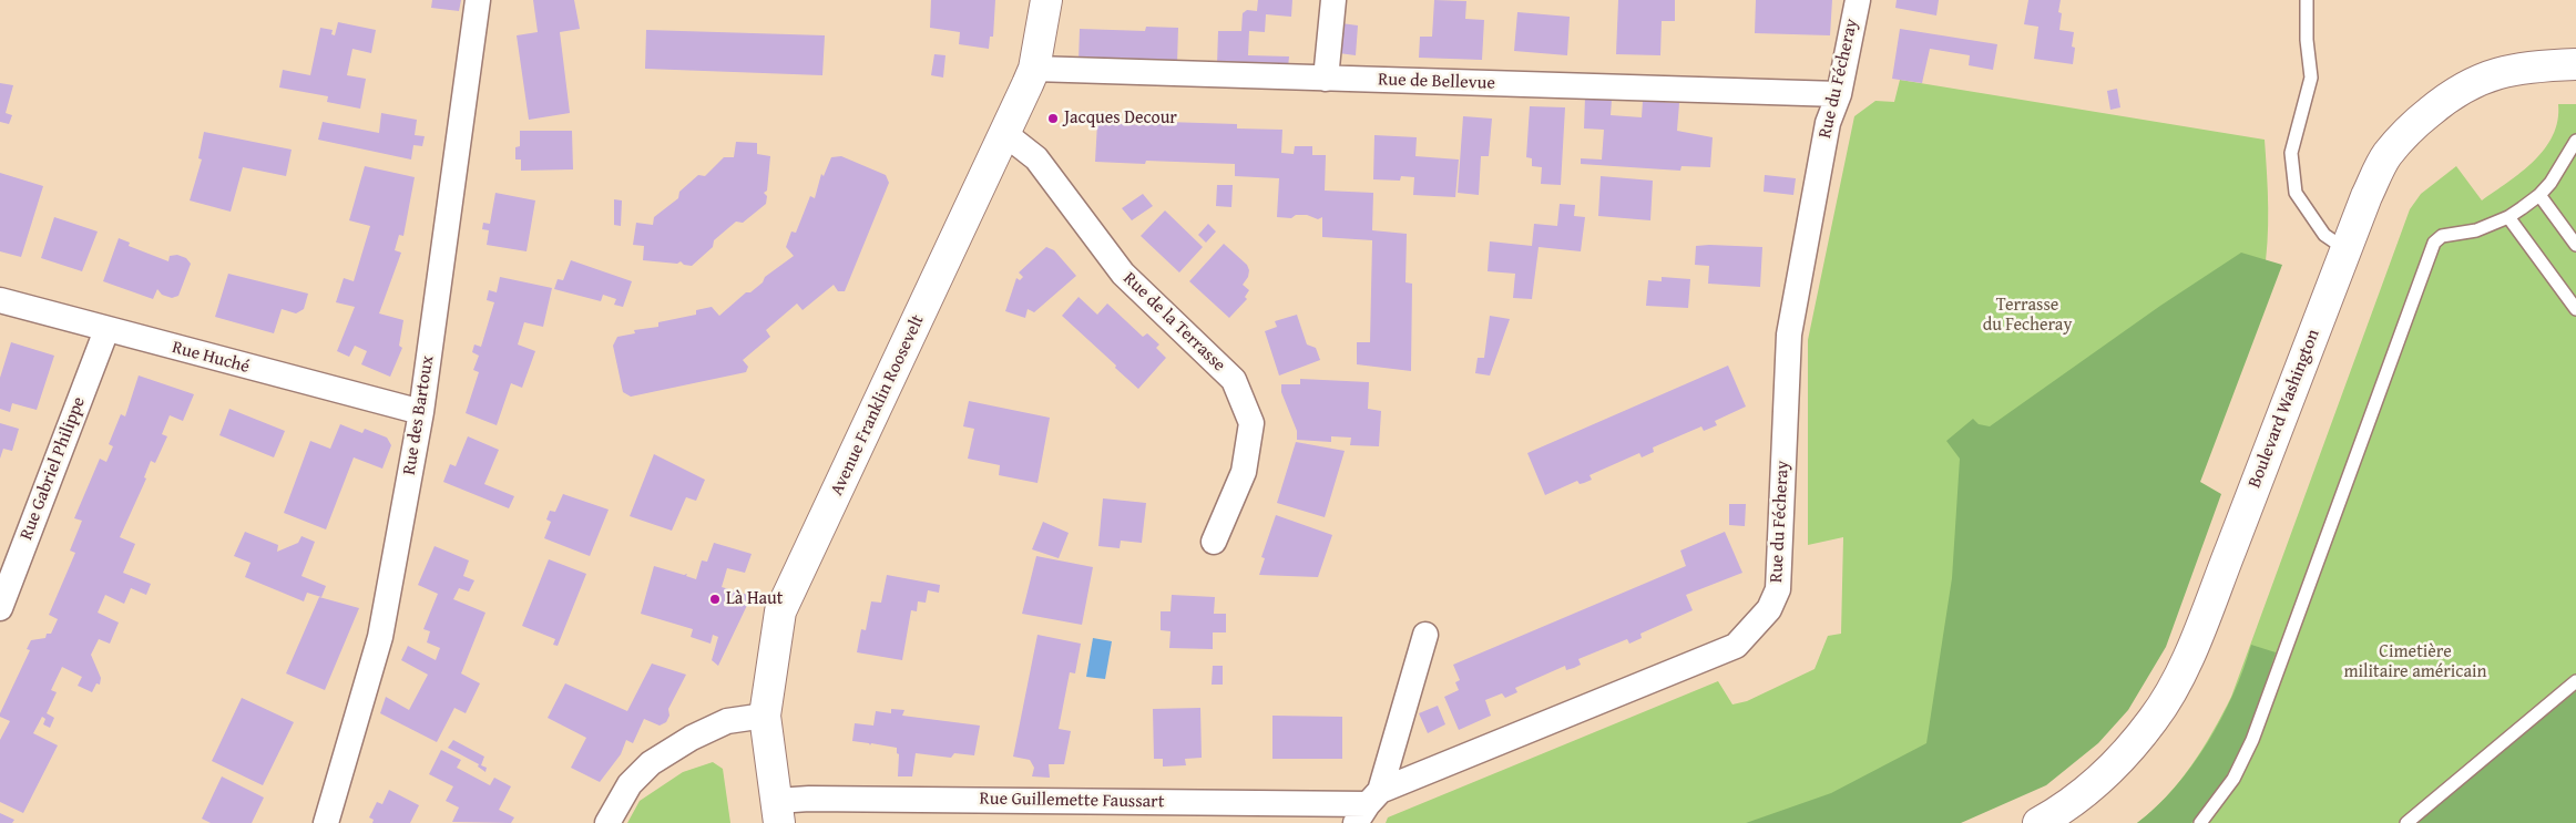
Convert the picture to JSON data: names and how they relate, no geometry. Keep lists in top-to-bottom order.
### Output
{
  "streets": {
    "street": [
      "Rue du Fécheray",
      "Rue de Bellevue",
      "Rue de la Terrasse",
      "Rue Huché",
      "Avenue Franklin Roosevelt",
      "Boulevard Washington",
      "Rue des Bartoux",
      "Rue Gabriel Philippe",
      "Rue Guillemette Faussart"
    ]
  },
  "crossings": [
    ["Rue du Fécheray", "Rue de Bellevue"],
    ["Rue du Fécheray", "Rue Guillemette Faussart"],
    ["Rue de Bellevue", "Avenue Franklin Roosevelt"],
    ["Rue de la Terrasse", "Avenue Franklin Roosevelt"],
    ["Rue Huché", "Rue des Bartoux"],
    ["Rue Huché", "Rue Gabriel Philippe"],
    ["Avenue Franklin Roosevelt", "Rue Guillemette Faussart"]
  ],
  "parks": ["Terrasse du Fecheray", "Cimetière militaire américain"],
  "places": ["Jacques Decour", "Là Haut"]
}
